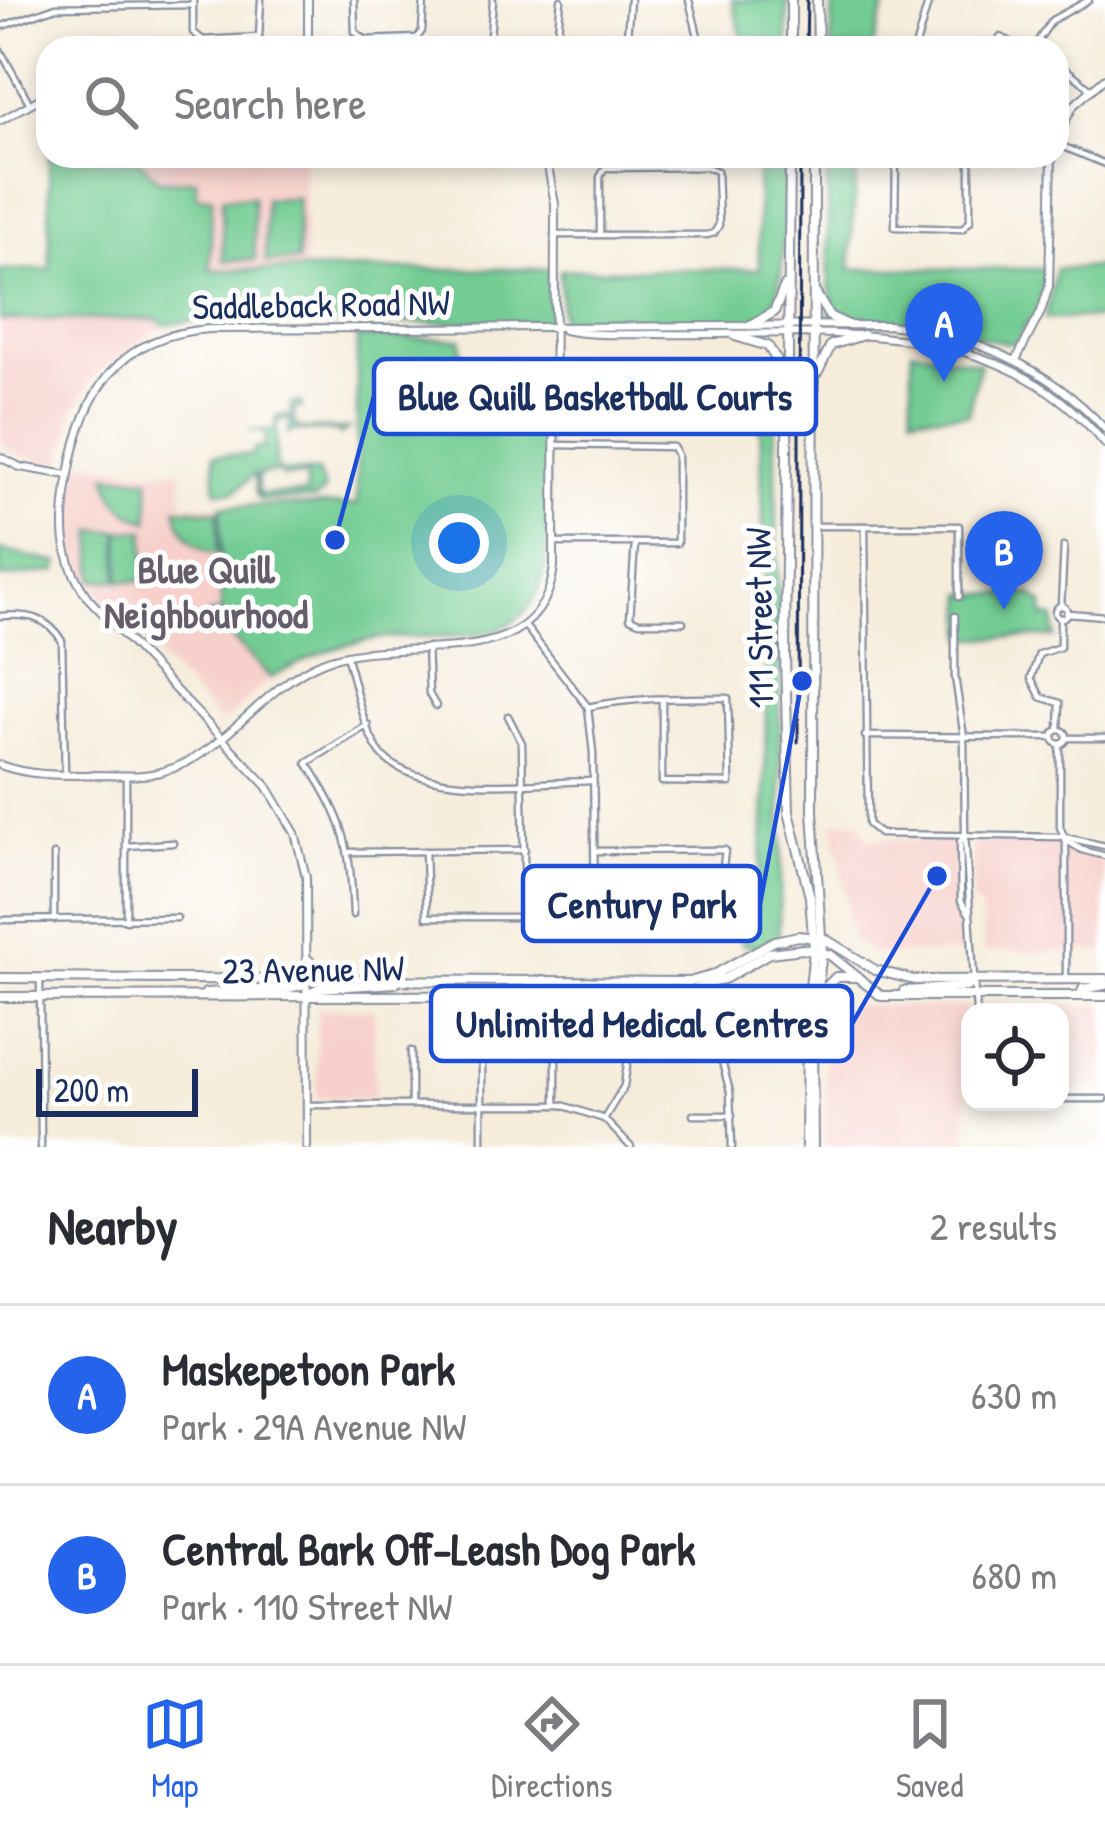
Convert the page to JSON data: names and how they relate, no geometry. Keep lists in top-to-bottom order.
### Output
{
  "streets": {
    "main road": ["111 Street NW", "23 Avenue NW"],
    "street": ["Saddleback Road NW"]
  },
  "crossings": [
    ["Saddleback Road NW", "111 Street NW"],
    ["Saddleback Road NW", "23 Avenue NW"],
    ["111 Street NW", "23 Avenue NW"]
  ],
  "districts": ["Blue Quill Neighbourhood"],
  "places": ["Blue Quill Basketball Courts", "Century Park", "Unlimited Medical Centres"],
  "scale_bar": "200 m",
  "page": {
    "search": "Search here",
    "pins": ["A", "B"],
    "scale": "200 m",
    "heading": ["Nearby", "2 results"],
    "list": [
      {
        "mark": "A",
        "name": "Maskepetoon Park",
        "note": "Park · 29A Avenue NW",
        "value": "630 m"
      },
      {
        "mark": "B",
        "name": "Central Bark Off-Leash Dog Park",
        "note": "Park · 110 Street NW",
        "value": "680 m"
      }
    ],
    "nav": ["Map", "Directions", "Saved"]
  }
}
